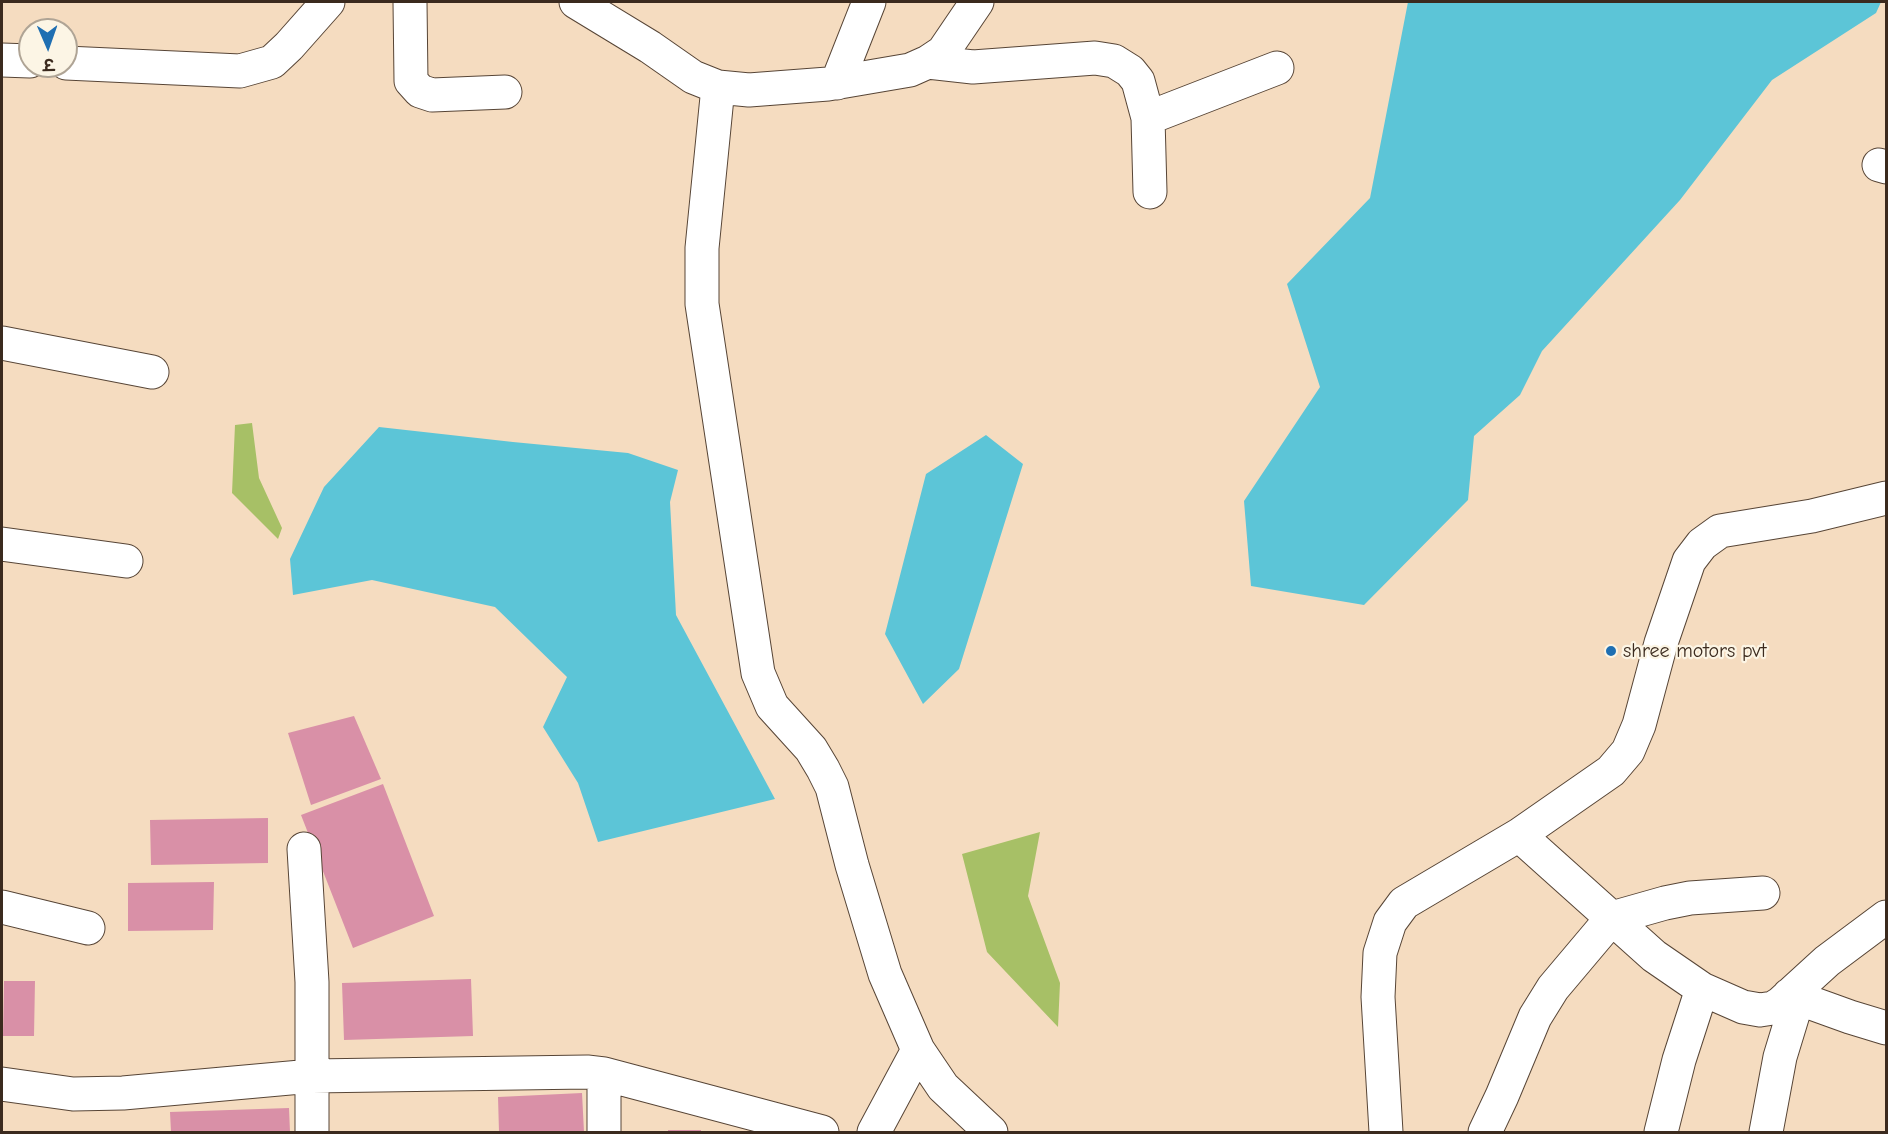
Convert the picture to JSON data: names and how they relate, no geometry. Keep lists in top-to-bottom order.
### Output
{
  "places": ["shree motors pvt"],
  "north": "bottom"
}
